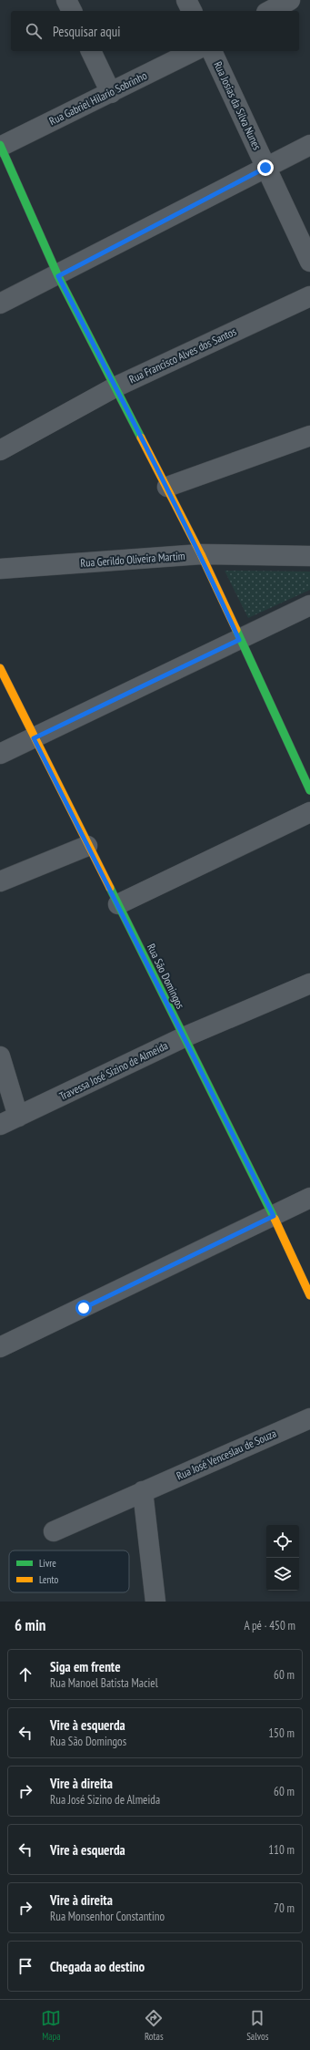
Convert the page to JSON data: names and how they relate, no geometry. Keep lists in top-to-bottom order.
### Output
{
  "streets": {
    "street": [
      "Rua Gabriel Hilario Sobrinho",
      "Rua Josias da Silva Nunes",
      "Rua Francisco Alves dos Santos",
      "Rua Gerildo Oliveira Martim",
      "Rua São Domingos",
      "Travessa José Sizino de Almeida",
      "Rua José Venceslau de Souza"
    ]
  },
  "crossings": [
    ["Rua São Domingos", "Travessa José Sizino de Almeida"]
  ],
  "legend": ["Livre", "Lento"],
  "page": {
    "search": "Pesquisar aqui",
    "heading": ["6 min", "A pé · 450 m"],
    "list": [
      ["Siga em frente", "Rua Manoel Batista Maciel", "60 m"],
      ["Vire à esquerda", "Rua São Domingos", "150 m"],
      ["Vire à direita", "Rua José Sizino de Almeida", "60 m"],
      ["Vire à esquerda", "110 m"],
      ["Vire à direita", "Rua Monsenhor Constantino", "70 m"],
      "Chegada ao destino"
    ],
    "nav": ["Mapa", "Rotas", "Salvos"]
  }
}
